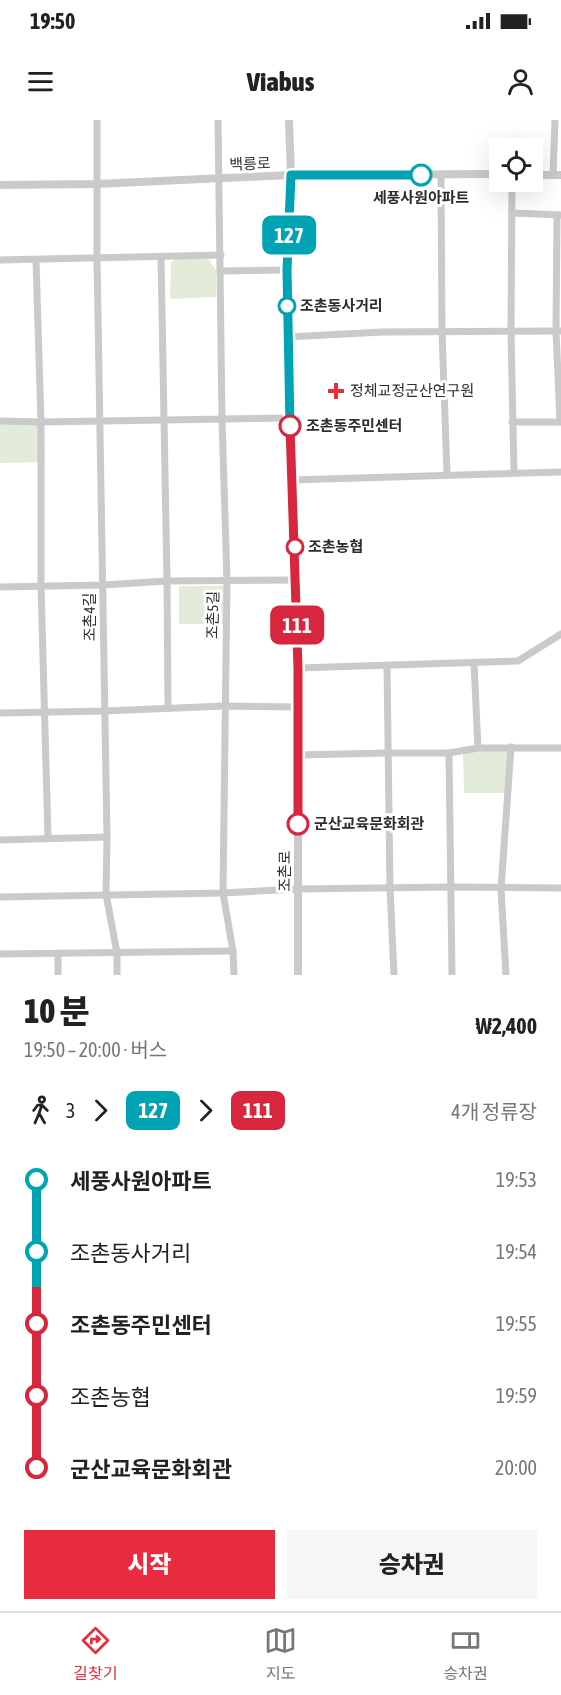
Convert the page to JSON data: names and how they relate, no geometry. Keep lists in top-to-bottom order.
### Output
{
  "streets": {
    "street": [
      "백릉로",
      "조촌5길",
      "조촌4길",
      "조촌로"
    ]
  },
  "crossings": [
    ["백릉로", "조촌5길"],
    ["백릉로", "조촌4길"],
    ["백릉로", "조촌로"]
  ],
  "places": {
    "other": [
      "세풍사원아파트",
      "조촌동사거리",
      "조촌동주민센터",
      "조촌농협",
      "군산교육문화회관"
    ],
    "health": ["정체교정군산연구원"]
  },
  "lines": ["bus line 127", "bus line 111"],
  "page": {
    "status": "19:50",
    "header": "Viabus",
    "on_map": ["127", "111"],
    "heading": ["10 분", "19:50 – 20:00 · 버스", "₩2,400"],
    "legs": [
      "3",
      "127",
      "111",
      "4개 정류장"
    ],
    "list": [
      {
        "name": "세풍사원아파트",
        "value": "19:53"
      },
      {
        "name": "조촌동사거리",
        "value": "19:54"
      },
      {
        "name": "조촌동주민센터",
        "value": "19:55"
      },
      {
        "name": "조촌농협",
        "value": "19:59"
      },
      {
        "name": "군산교육문화회관",
        "value": "20:00"
      }
    ],
    "buttons": ["시작", "승차권"],
    "tabs": ["길찾기", "지도", "승차권"]
  }
}
